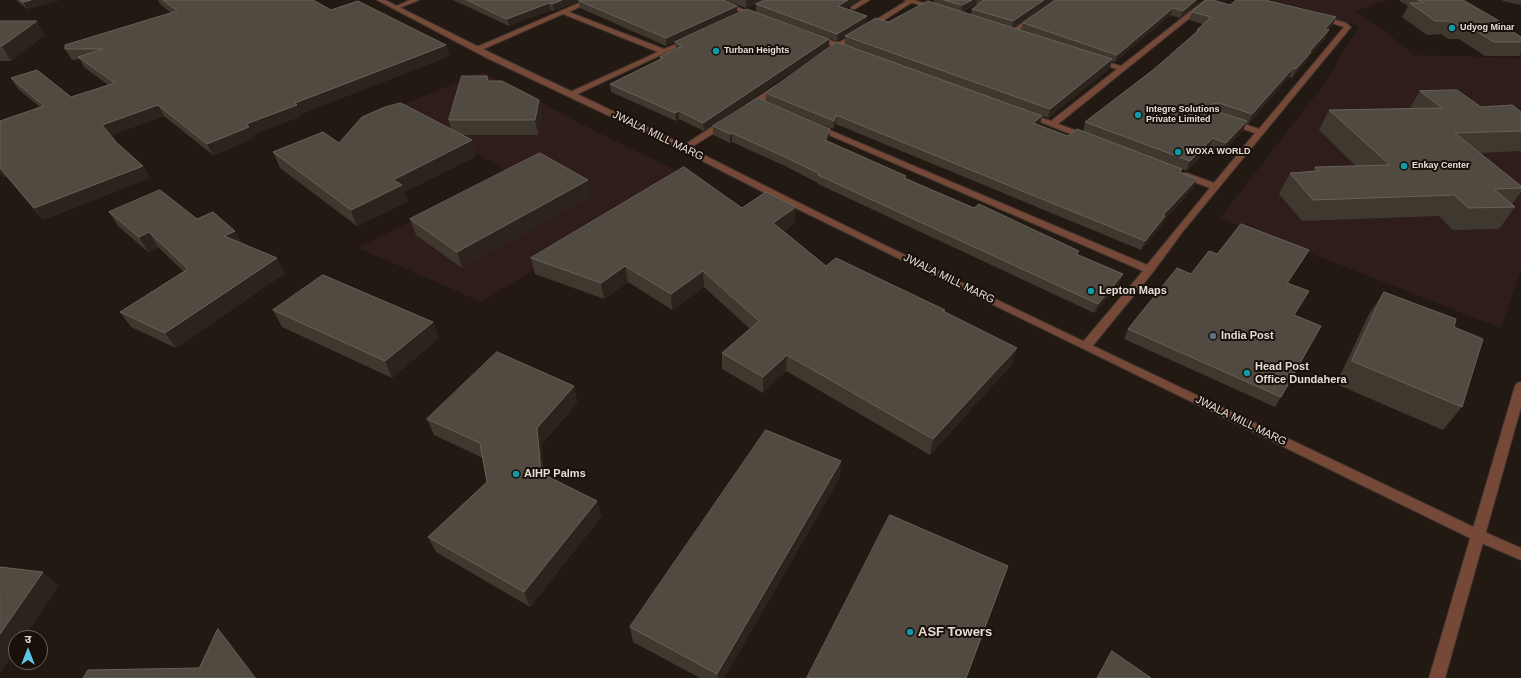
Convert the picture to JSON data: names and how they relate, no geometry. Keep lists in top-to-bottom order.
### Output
{
  "streets": {
    "street": ["JWALA MILL MARG"]
  },
  "places": [
    "Udyog Minar",
    "Turban Heights",
    "Integre Solutions Private Limited",
    "WOXA WORLD",
    "Enkay Center",
    "Lepton Maps",
    "India Post",
    "Head Post Office Dundahera",
    "AIHP Palms",
    "ASF Towers"
  ],
  "north": "top"
}
